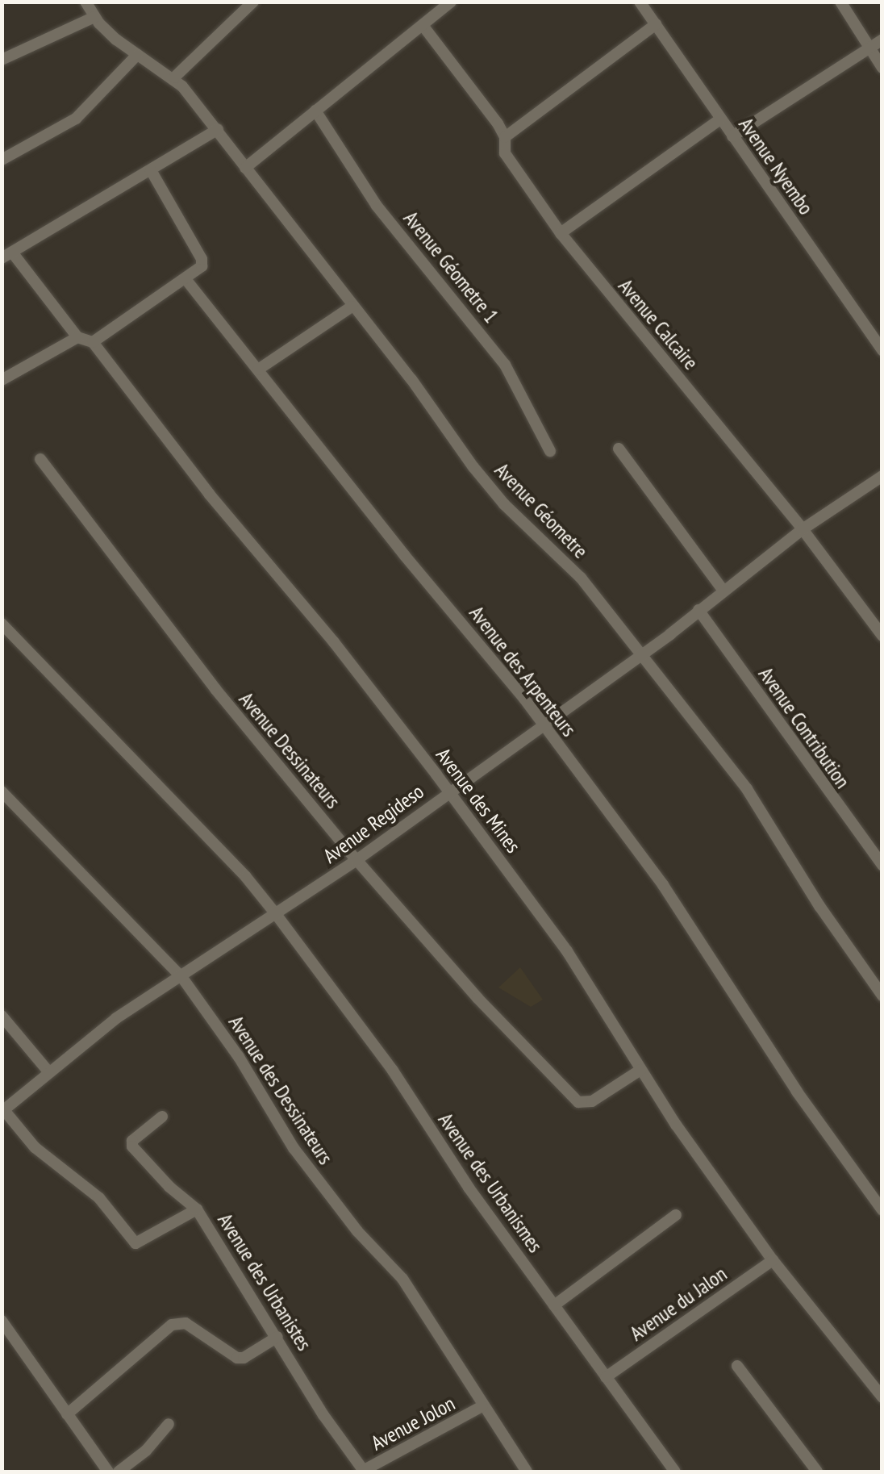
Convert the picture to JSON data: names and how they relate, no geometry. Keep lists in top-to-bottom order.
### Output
{
  "streets": {
    "street": [
      "Avenue Nyembo",
      "Avenue Géometre 1",
      "Avenue Calcaire",
      "Avenue Géometre",
      "Avenue des Arpenteurs",
      "Avenue Contribution",
      "Avenue Dessinateurs",
      "Avenue des Mines",
      "Avenue Regideso",
      "Avenue des Dessinateurs",
      "Avenue des Urbanismes",
      "Avenue des Urbanistes",
      "Avenue du Jalon",
      "Avenue Jolon"
    ]
  },
  "crossings": [
    ["Avenue Calcaire", "Avenue Regideso"],
    ["Avenue Géometre", "Avenue Regideso"],
    ["Avenue des Arpenteurs", "Avenue Regideso"],
    ["Avenue Contribution", "Avenue Regideso"],
    ["Avenue Dessinateurs", "Avenue des Mines"],
    ["Avenue Dessinateurs", "Avenue Regideso"],
    ["Avenue des Mines", "Avenue Regideso"],
    ["Avenue des Mines", "Avenue du Jalon"],
    ["Avenue Regideso", "Avenue des Dessinateurs"],
    ["Avenue Regideso", "Avenue des Urbanismes"],
    ["Avenue Regideso", "Avenue des Urbanistes"],
    ["Avenue des Dessinateurs", "Avenue Jolon"],
    ["Avenue des Urbanismes", "Avenue du Jalon"],
    ["Avenue des Urbanistes", "Avenue Jolon"]
  ]
}
